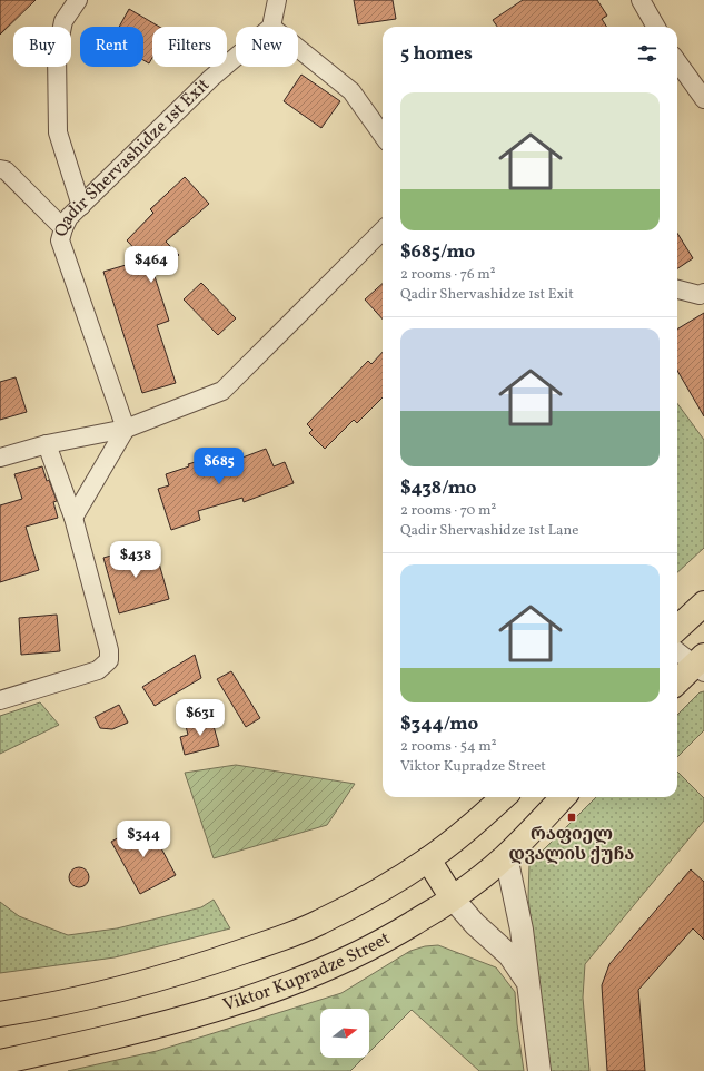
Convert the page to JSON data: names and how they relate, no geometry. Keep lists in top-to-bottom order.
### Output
{
  "streets": {
    "main road": ["Viktor Kupradze Street"],
    "street": ["Qadir Shervashidze 1st Exit"]
  },
  "places": {
    "transit": ["რაფიელ დვალის ქუჩა"]
  },
  "north": "right",
  "page": {
    "chip": [
      "Buy",
      "Rent",
      "Filters",
      "New"
    ],
    "heading": "5 homes",
    "list": [
      {
        "name": "$685/mo",
        "note": "2 rooms · 76 m² · Qadir Shervashidze 1st Exit"
      },
      {
        "name": "$438/mo",
        "note": "2 rooms · 70 m² · Qadir Shervashidze 1st Lane"
      },
      {
        "name": "$344/mo",
        "note": "2 rooms · 54 m² · Viktor Kupradze Street"
      }
    ],
    "price": [
      "$464",
      "$685",
      "$438",
      "$631",
      "$344"
    ]
  }
}
